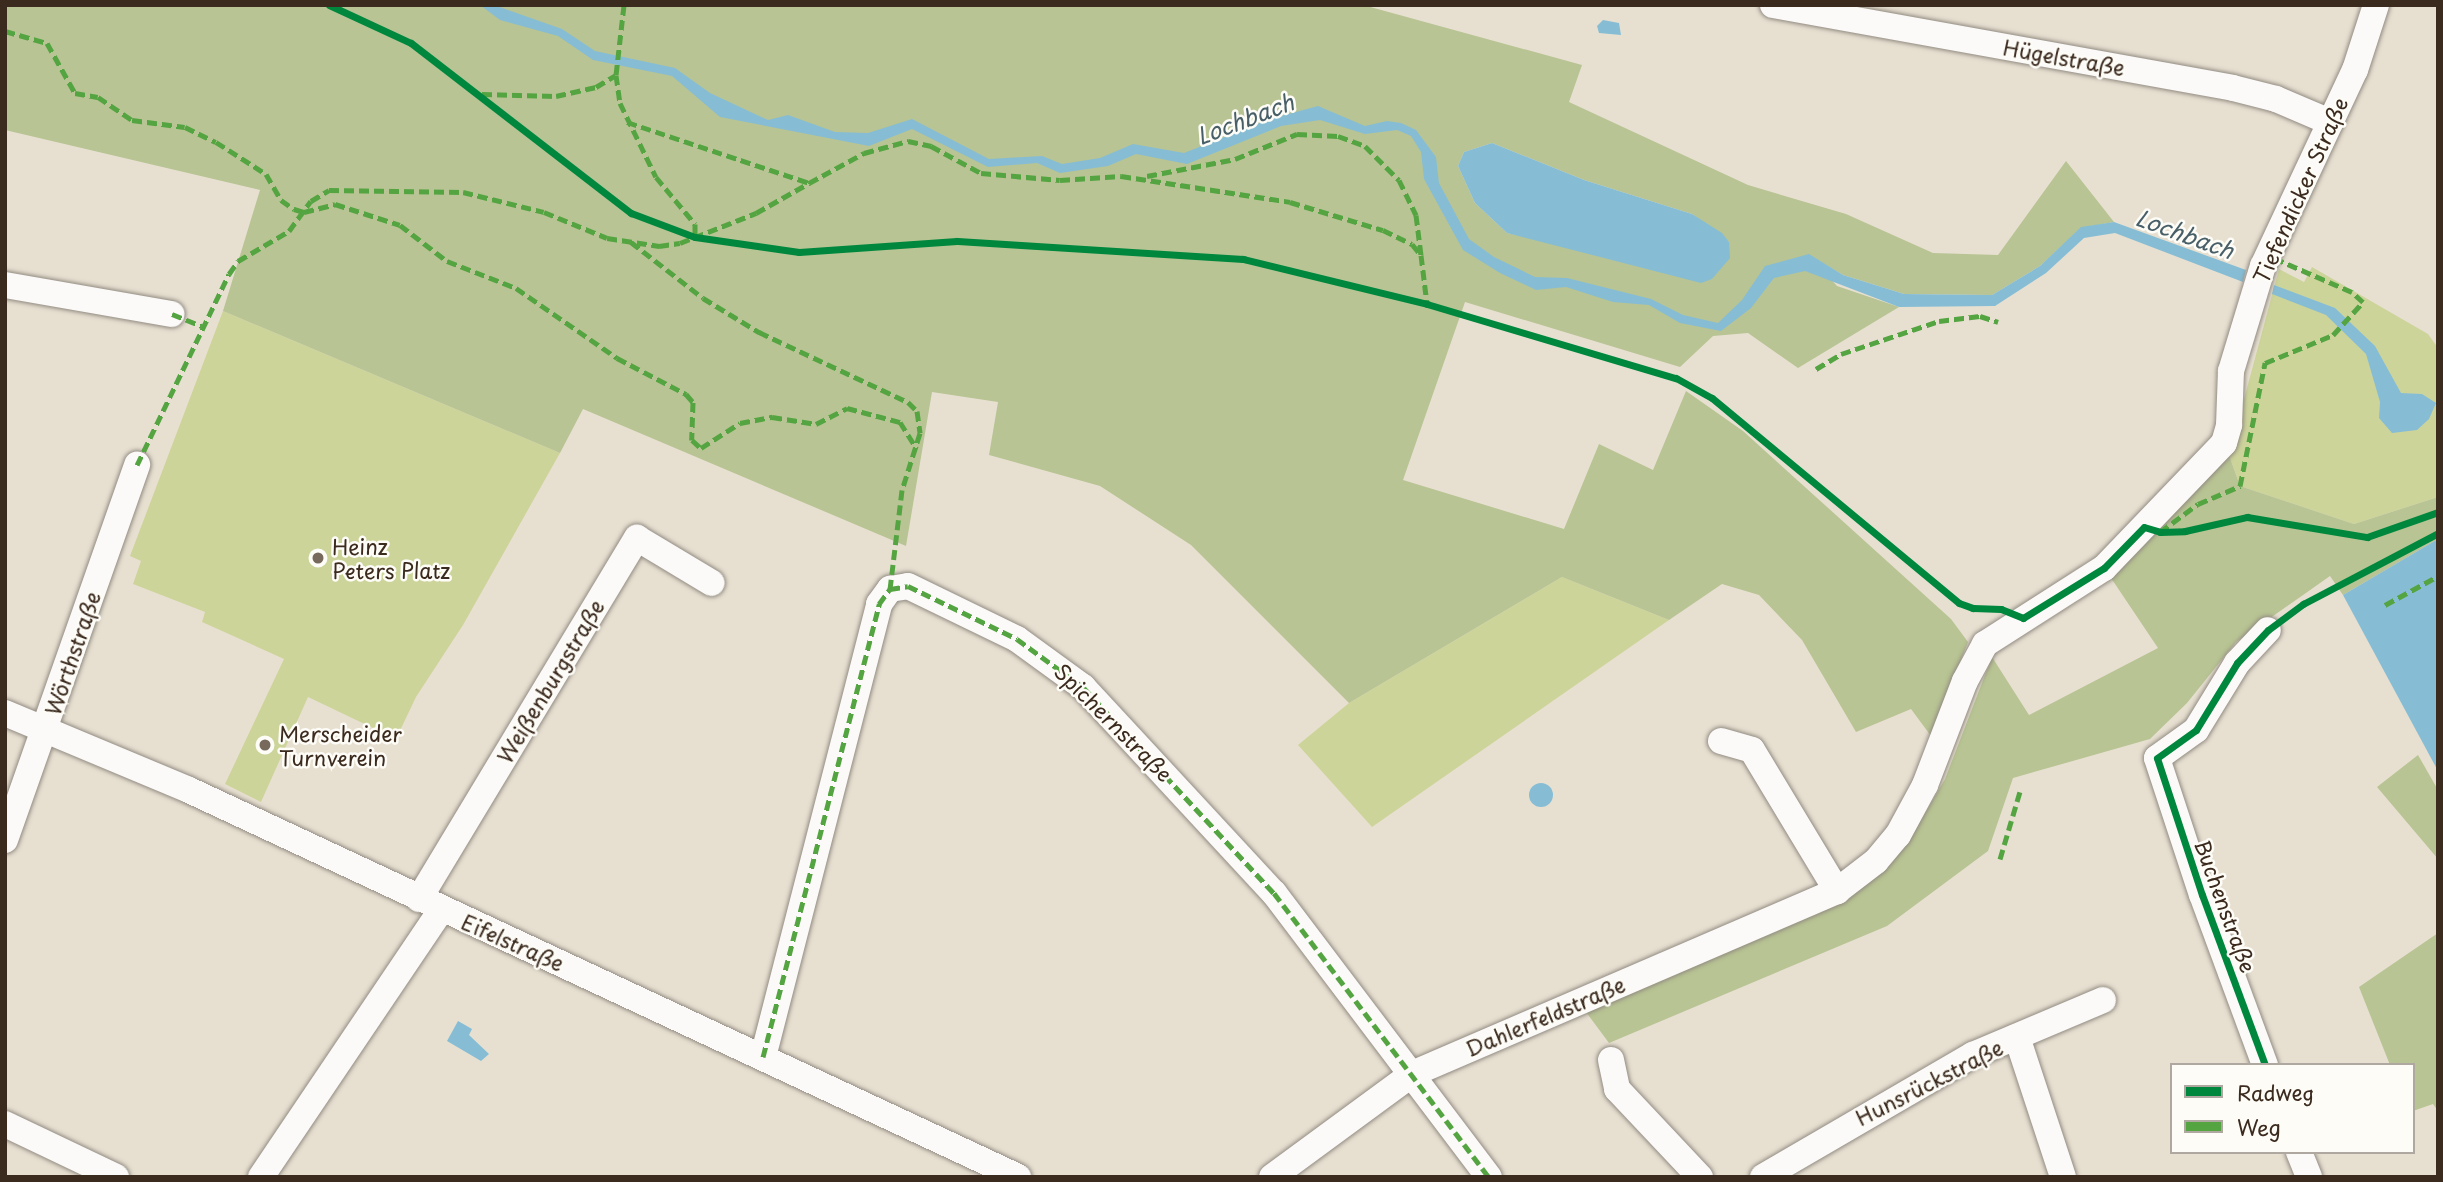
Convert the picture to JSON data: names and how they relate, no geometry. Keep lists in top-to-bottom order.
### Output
{
  "streets": {
    "street": [
      "Hügelstraße",
      "Tiefendicker Straße",
      "Wörthstraße",
      "Weißenburgstraße",
      "Spichernstraße",
      "Buchenstraße",
      "Eifelstraße",
      "Dahlerfeldstraße",
      "Hunsrückstraße"
    ]
  },
  "crossings": [
    ["Hügelstraße", "Tiefendicker Straße"],
    ["Tiefendicker Straße", "Dahlerfeldstraße"],
    ["Wörthstraße", "Eifelstraße"],
    ["Weißenburgstraße", "Eifelstraße"],
    ["Spichernstraße", "Eifelstraße"],
    ["Spichernstraße", "Dahlerfeldstraße"]
  ],
  "water": ["Lochbach"],
  "places": ["Heinz Peters Platz", "Merscheider Turnverein"],
  "legend": ["Radweg", "Weg"]
}
